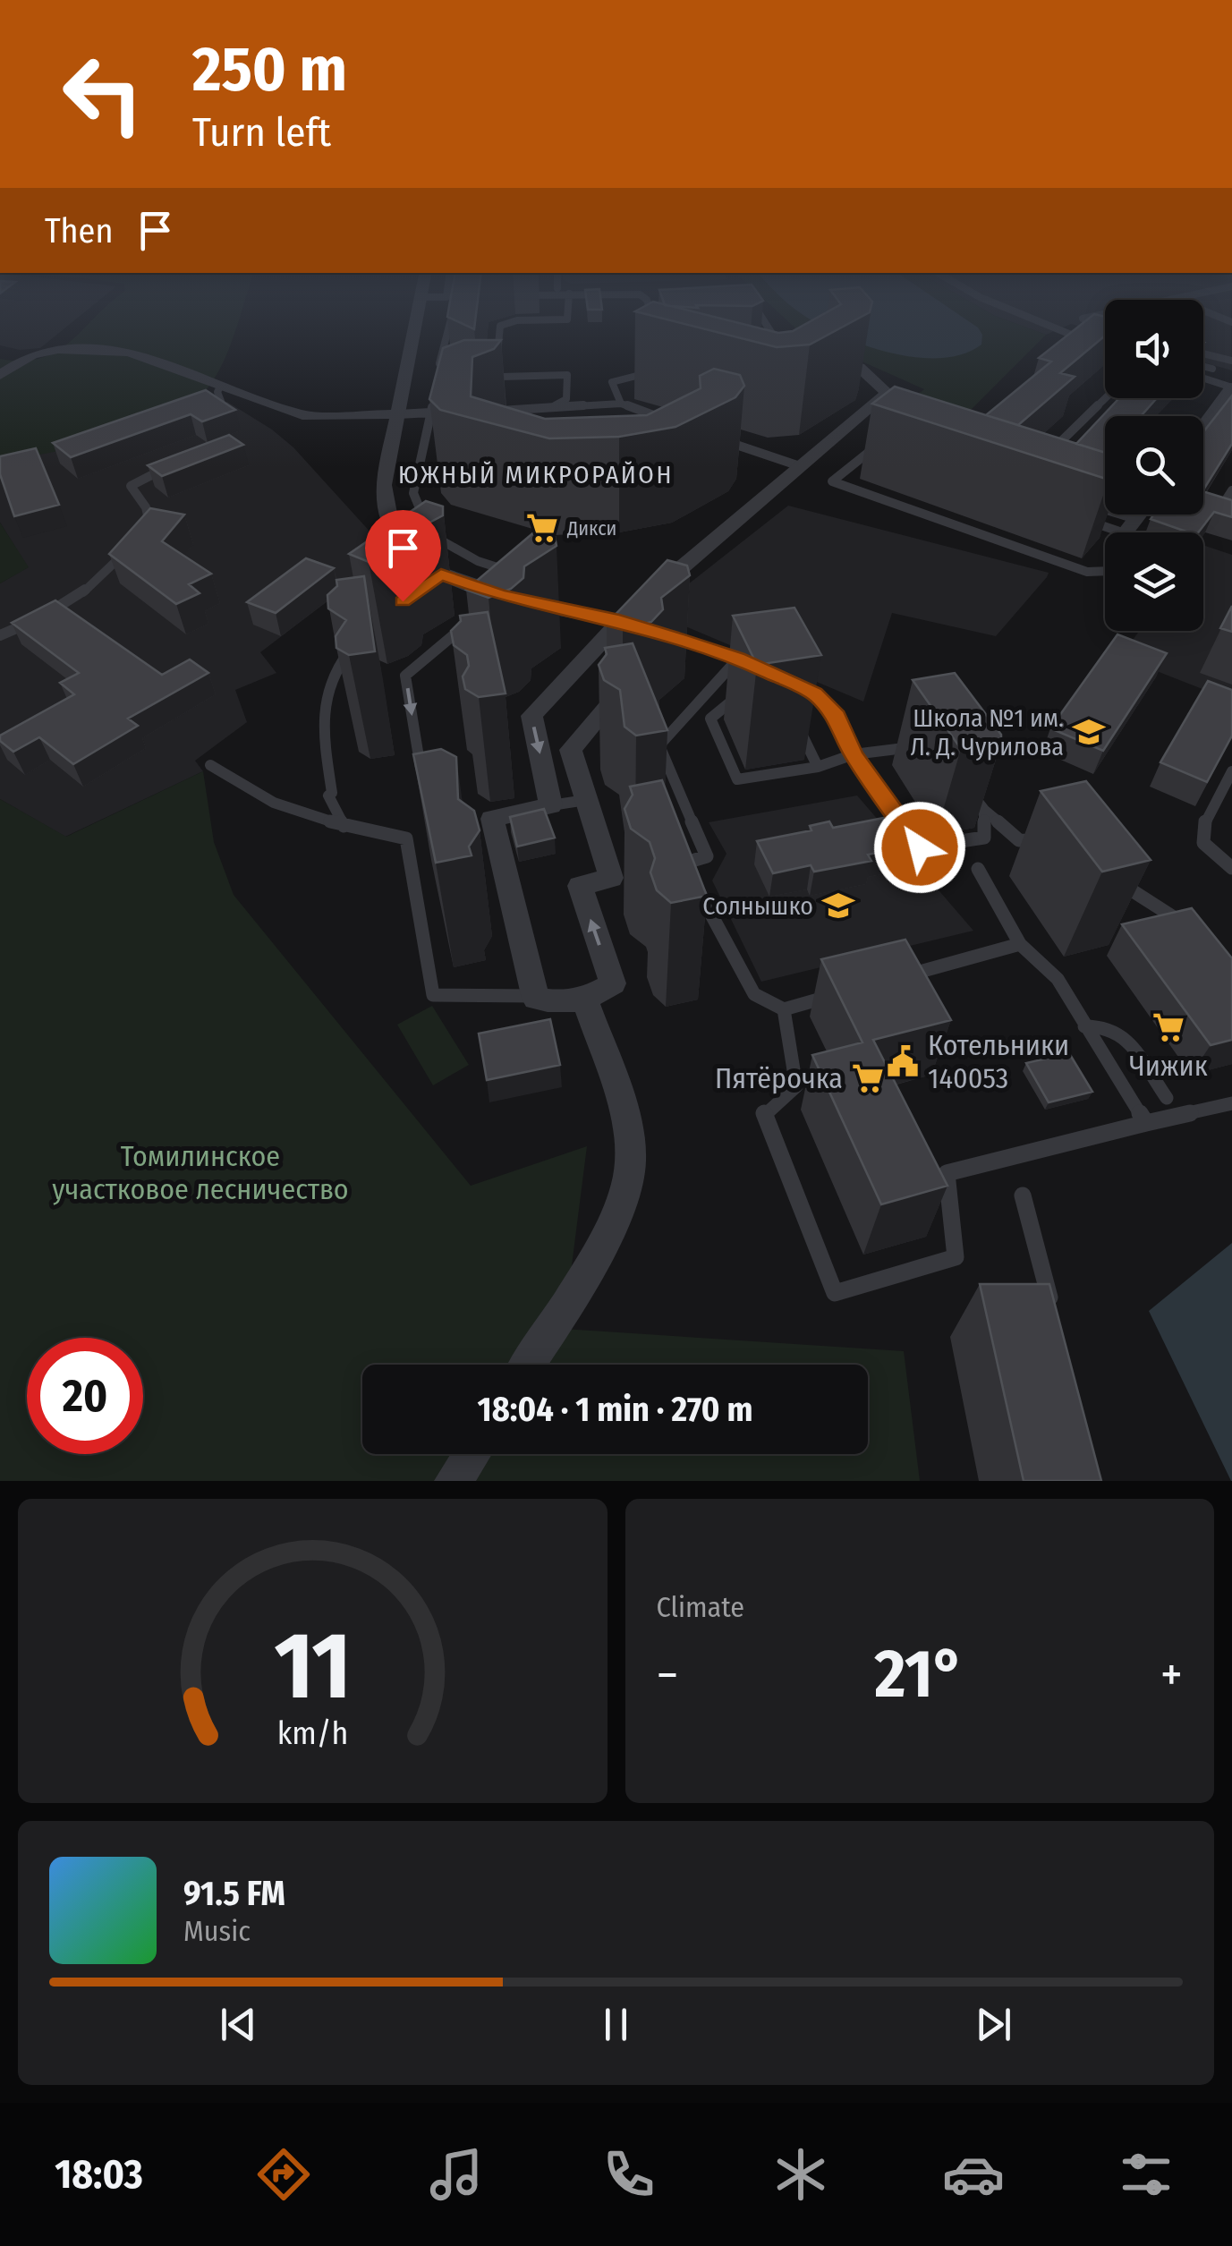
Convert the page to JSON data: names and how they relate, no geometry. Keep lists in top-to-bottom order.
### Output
{
  "districts": ["ЮЖНЫЙ МИКРОРАЙОН"],
  "parks": ["Томилинское участковое лесничество"],
  "places": {
    "supermarket": ["Дикси", "Чижик", "Пятёрочка"],
    "school or university": ["Школа №1 им. Л. Д. Чурилова", "Солнышко"],
    "public building": ["Котельники 140053"]
  },
  "page": {
    "turn": ["250 m", "Turn left"],
    "then": "Then",
    "limit": "20",
    "trip": "18:04 · 1 min · 270 m",
    "tile": "Climate",
    "heat": ["−", "21°", "+"],
    "song": ["91.5 FM", "Music"],
    "tabs": "18:03",
    "gauge": ["11", "km/h"]
  }
}
